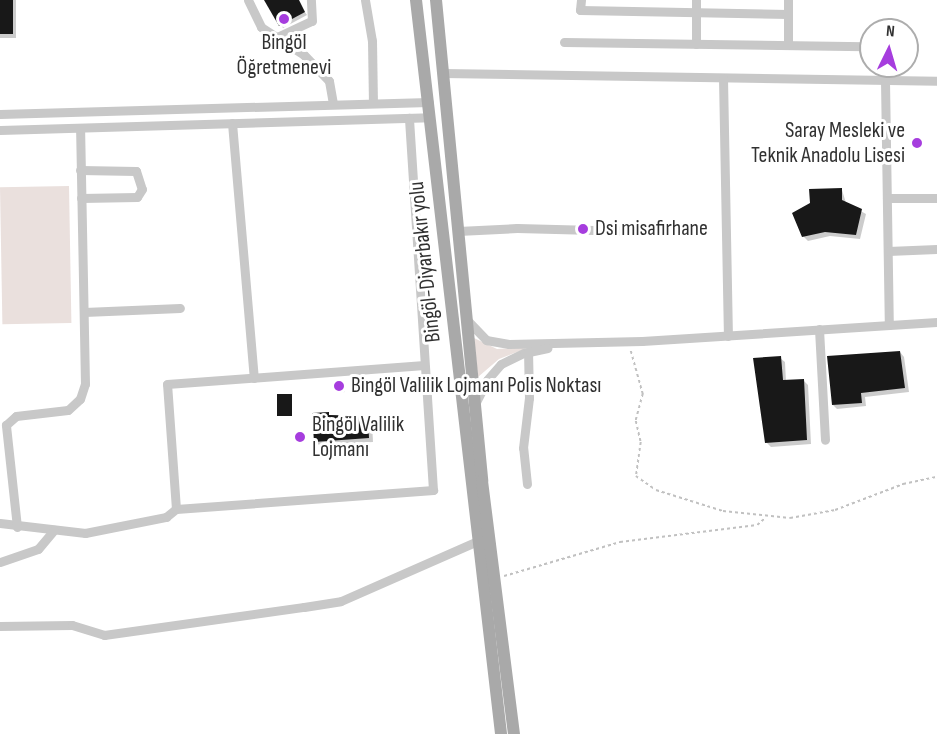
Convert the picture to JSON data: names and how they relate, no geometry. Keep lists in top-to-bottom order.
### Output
{
  "streets": {
    "main road": ["Bingöl-Diyarbakır yolu"]
  },
  "places": [
    "Bingöl Öğretmenevi",
    "Saray Mesleki ve Teknik Anadolu Lisesi",
    "Dsi misafirhane",
    "Bingöl Valilik Lojmanı Polis Noktası",
    "Bingöl Valilik Lojmanı"
  ],
  "north": "top"
}
